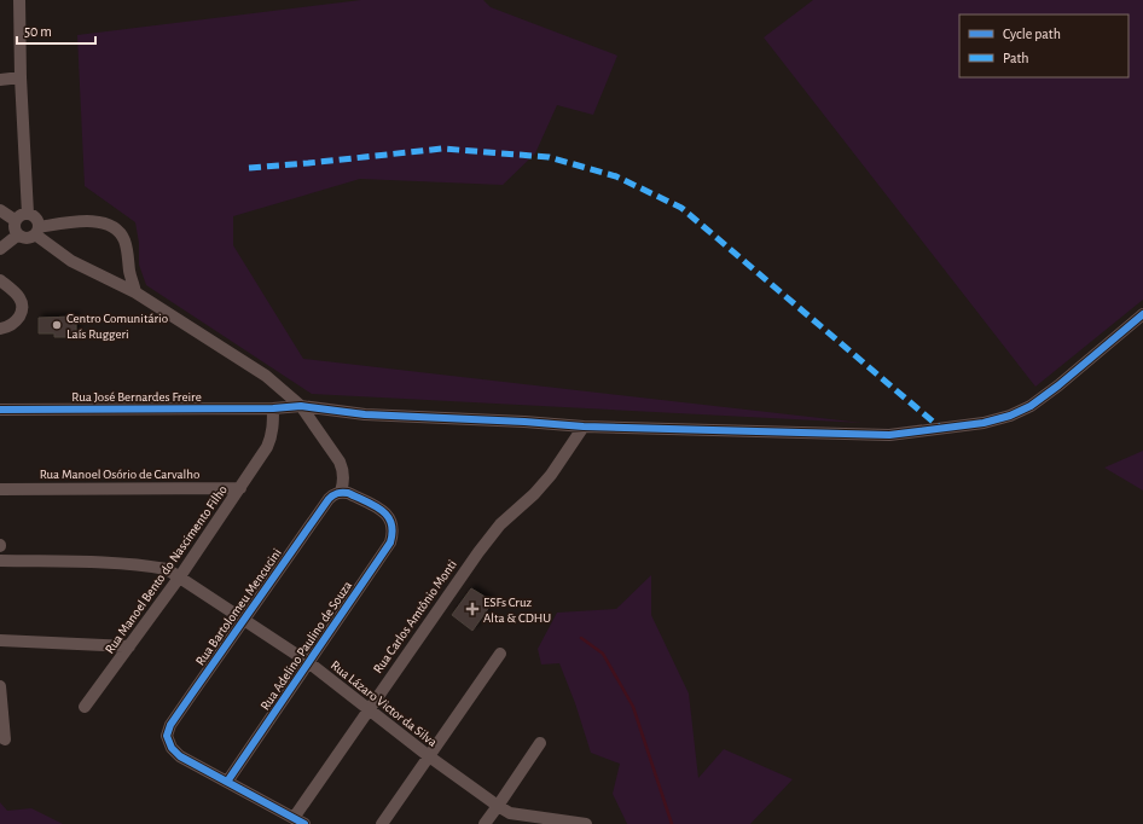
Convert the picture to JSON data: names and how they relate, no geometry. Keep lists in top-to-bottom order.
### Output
{
  "streets": {
    "street": [
      "Rua José Bernardes Freire",
      "Rua Manoel Osório de Carvalho",
      "Rua Manoel Bento do Nascimento Filho",
      "Rua Bartolomeu Mencucini",
      "Rua Carlos Amtônio Monti",
      "Rua Adelino Paulino de Souza",
      "Rua Lázaro Victor da Silva"
    ]
  },
  "crossings": [
    ["Rua José Bernardes Freire", "Rua Manoel Bento do Nascimento Filho"],
    ["Rua José Bernardes Freire", "Rua Carlos Amtônio Monti"],
    ["Rua Manoel Osório de Carvalho", "Rua Manoel Bento do Nascimento Filho"],
    ["Rua Manoel Bento do Nascimento Filho", "Rua Lázaro Victor da Silva"],
    ["Rua Bartolomeu Mencucini", "Rua Adelino Paulino de Souza"],
    ["Rua Bartolomeu Mencucini", "Rua Lázaro Victor da Silva"],
    ["Rua Carlos Amtônio Monti", "Rua Lázaro Victor da Silva"],
    ["Rua Adelino Paulino de Souza", "Rua Lázaro Victor da Silva"]
  ],
  "places": {
    "other": ["Centro Comunitário Laís Ruggeri"],
    "health": ["ESFs Cruz Alta & CDHU"]
  },
  "legend": ["Cycle path", "Path"],
  "scale_bar": "50 m"
}
